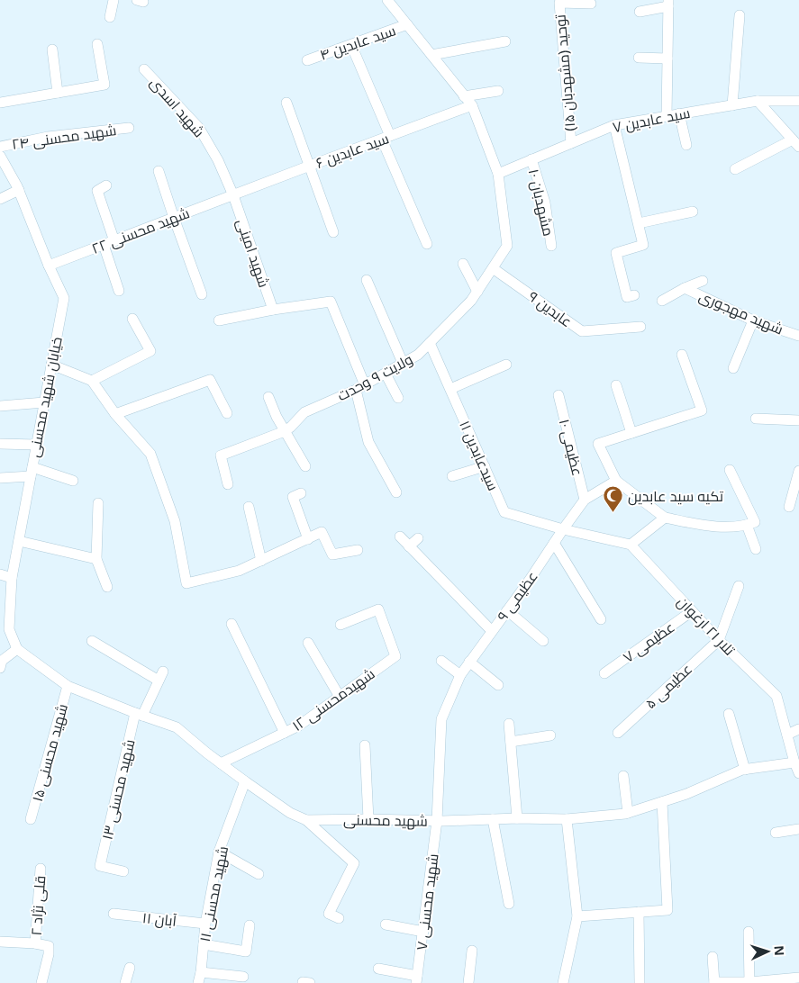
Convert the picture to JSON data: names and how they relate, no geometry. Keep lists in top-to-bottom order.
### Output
{
  "streets": {
    "street": [
      "سید عابدین ۴",
      "توحید (مشهدبان ۱۵)",
      "شهید اسدی",
      "سید عابدین ۷",
      "شهید محسنی ۲۴",
      "سید عابدین ۶",
      "مشهدبان ۱۰",
      "شهید محسنی ۲۲",
      "شهید امینی",
      "عابدین ۹",
      "شهید مهجوری",
      "ولایت ۹ وحدت",
      "خیابان شهید محسنی",
      "عظیمی ۱۰",
      "سیدعابدین ۱۱",
      "عظیمی ۹",
      "تلار ۲۱ ارغوان",
      "عظیمی ۷",
      "عظیمی ۵",
      "شهیدمحسنی ۱۲",
      "شهید محسنی ۱۵",
      "شهید محسنی ۱۳",
      "شهید محسنی",
      "شهید محسنی ۱۱",
      "شهید محسنی ۷",
      "قلی نژاد ۲",
      "آبان ۱۱"
    ]
  },
  "crossings": [
    ["سید عابدین ۴", "ولایت ۹ وحدت"],
    ["توحید (مشهدبان ۱۵)", "سید عابدین ۷"],
    ["شهید اسدی", "سید عابدین ۶"],
    ["شهید اسدی", "شهید محسنی ۲۲"],
    ["شهید اسدی", "شهید امینی"],
    ["سید عابدین ۷", "مشهدبان ۱۰"],
    ["سید عابدین ۷", "ولایت ۹ وحدت"],
    ["سید عابدین ۶", "شهید محسنی ۲۲"],
    ["سید عابدین ۶", "شهید امینی"],
    ["سید عابدین ۶", "ولایت ۹ وحدت"],
    ["شهید محسنی ۲۲", "شهید امینی"],
    ["شهید محسنی ۲۲", "خیابان شهید محسنی"],
    ["عابدین ۹", "ولایت ۹ وحدت"],
    ["ولایت ۹ وحدت", "سیدعابدین ۱۱"],
    ["خیابان شهید محسنی", "شهید محسنی"],
    ["عظیمی ۱۰", "سیدعابدین ۱۱"],
    ["عظیمی ۱۰", "عظیمی ۹"],
    ["سیدعابدین ۱۱", "عظیمی ۹"],
    ["عظیمی ۹", "شهید محسنی ۷"],
    ["تلار ۲۱ ارغوان", "عظیمی ۷"],
    ["تلار ۲۱ ارغوان", "عظیمی ۵"],
    ["تلار ۲۱ ارغوان", "شهید محسنی"],
    ["شهیدمحسنی ۱۲", "شهید محسنی"],
    ["شهید محسنی ۱۵", "شهید محسنی"],
    ["شهید محسنی ۱۳", "شهید محسنی"],
    ["شهید محسنی", "شهید محسنی ۱۱"],
    ["شهید محسنی", "شهید محسنی ۷"],
    ["شهید محسنی ۱۱", "آبان ۱۱"]
  ],
  "places": {
    "mosque": ["تکیه سید عابدین"]
  },
  "north": "right"
}
